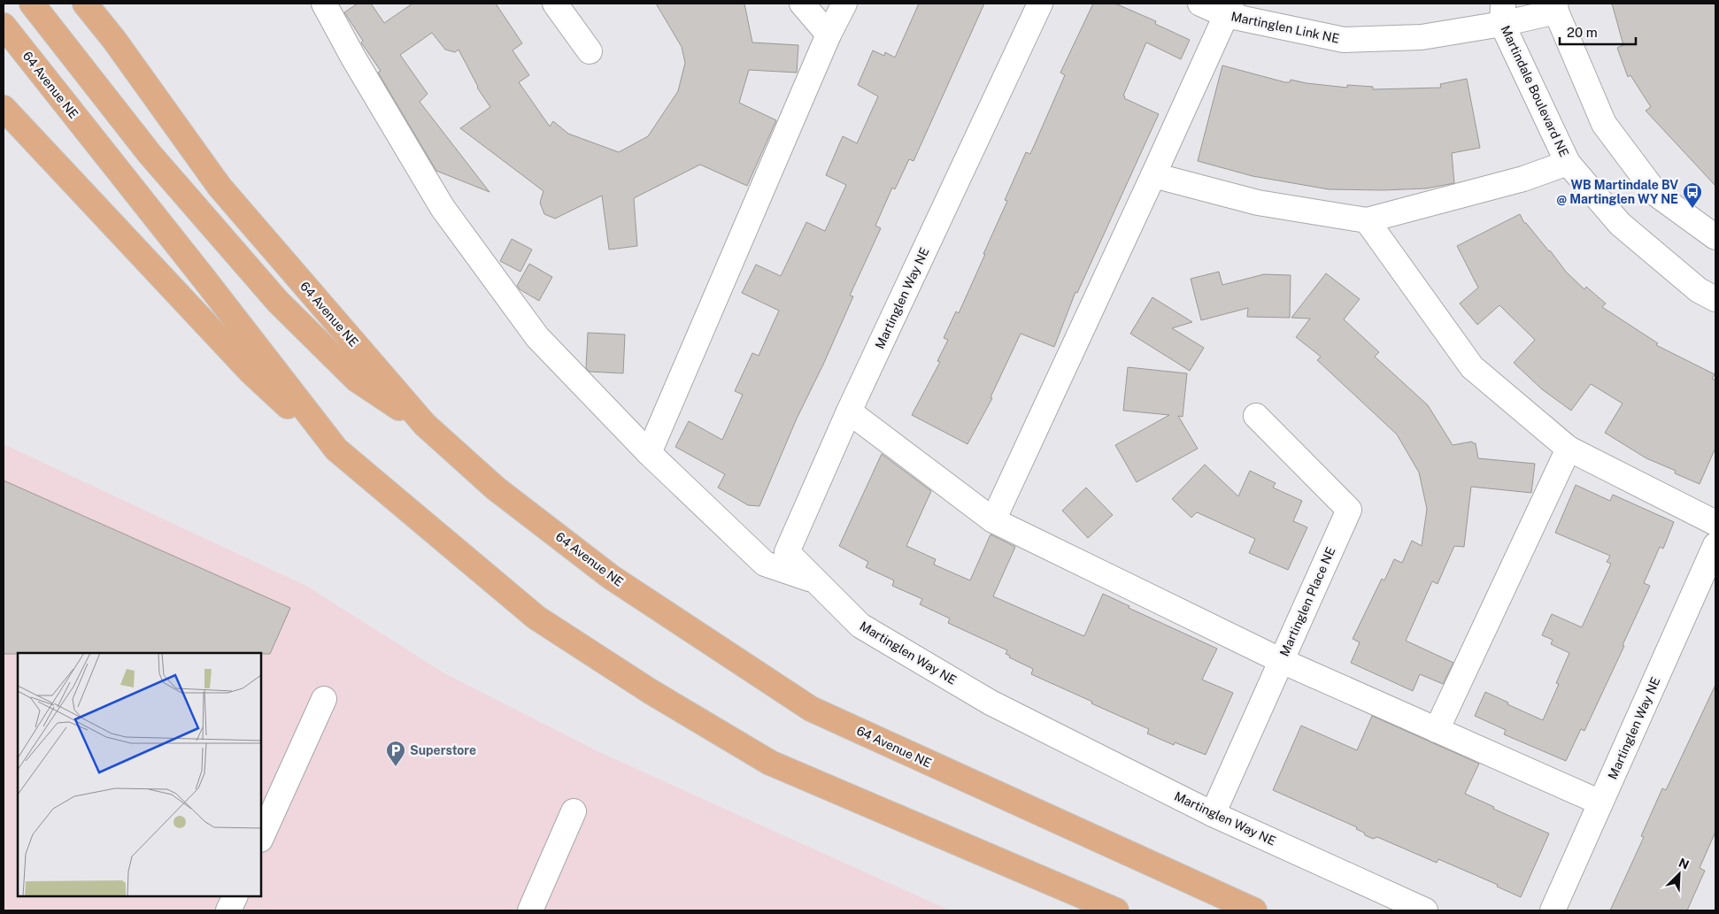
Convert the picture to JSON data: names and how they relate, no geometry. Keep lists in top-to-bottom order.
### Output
{
  "streets": {
    "main road": ["64 Avenue NE"],
    "street": [
      "Martinglen Link NE",
      "Martindale Boulevard NE",
      "Martinglen Way NE",
      "Martinglen Place NE"
    ]
  },
  "crossings": [
    ["Martinglen Link NE", "Martindale Boulevard NE"],
    ["Martinglen Way NE", "Martinglen Place NE"]
  ],
  "places": {
    "bus stop": ["WB Martindale BV @ Martinglen WY NE"],
    "parking": ["Superstore"]
  },
  "scale_bar": "20 m",
  "north": "top right"
}
